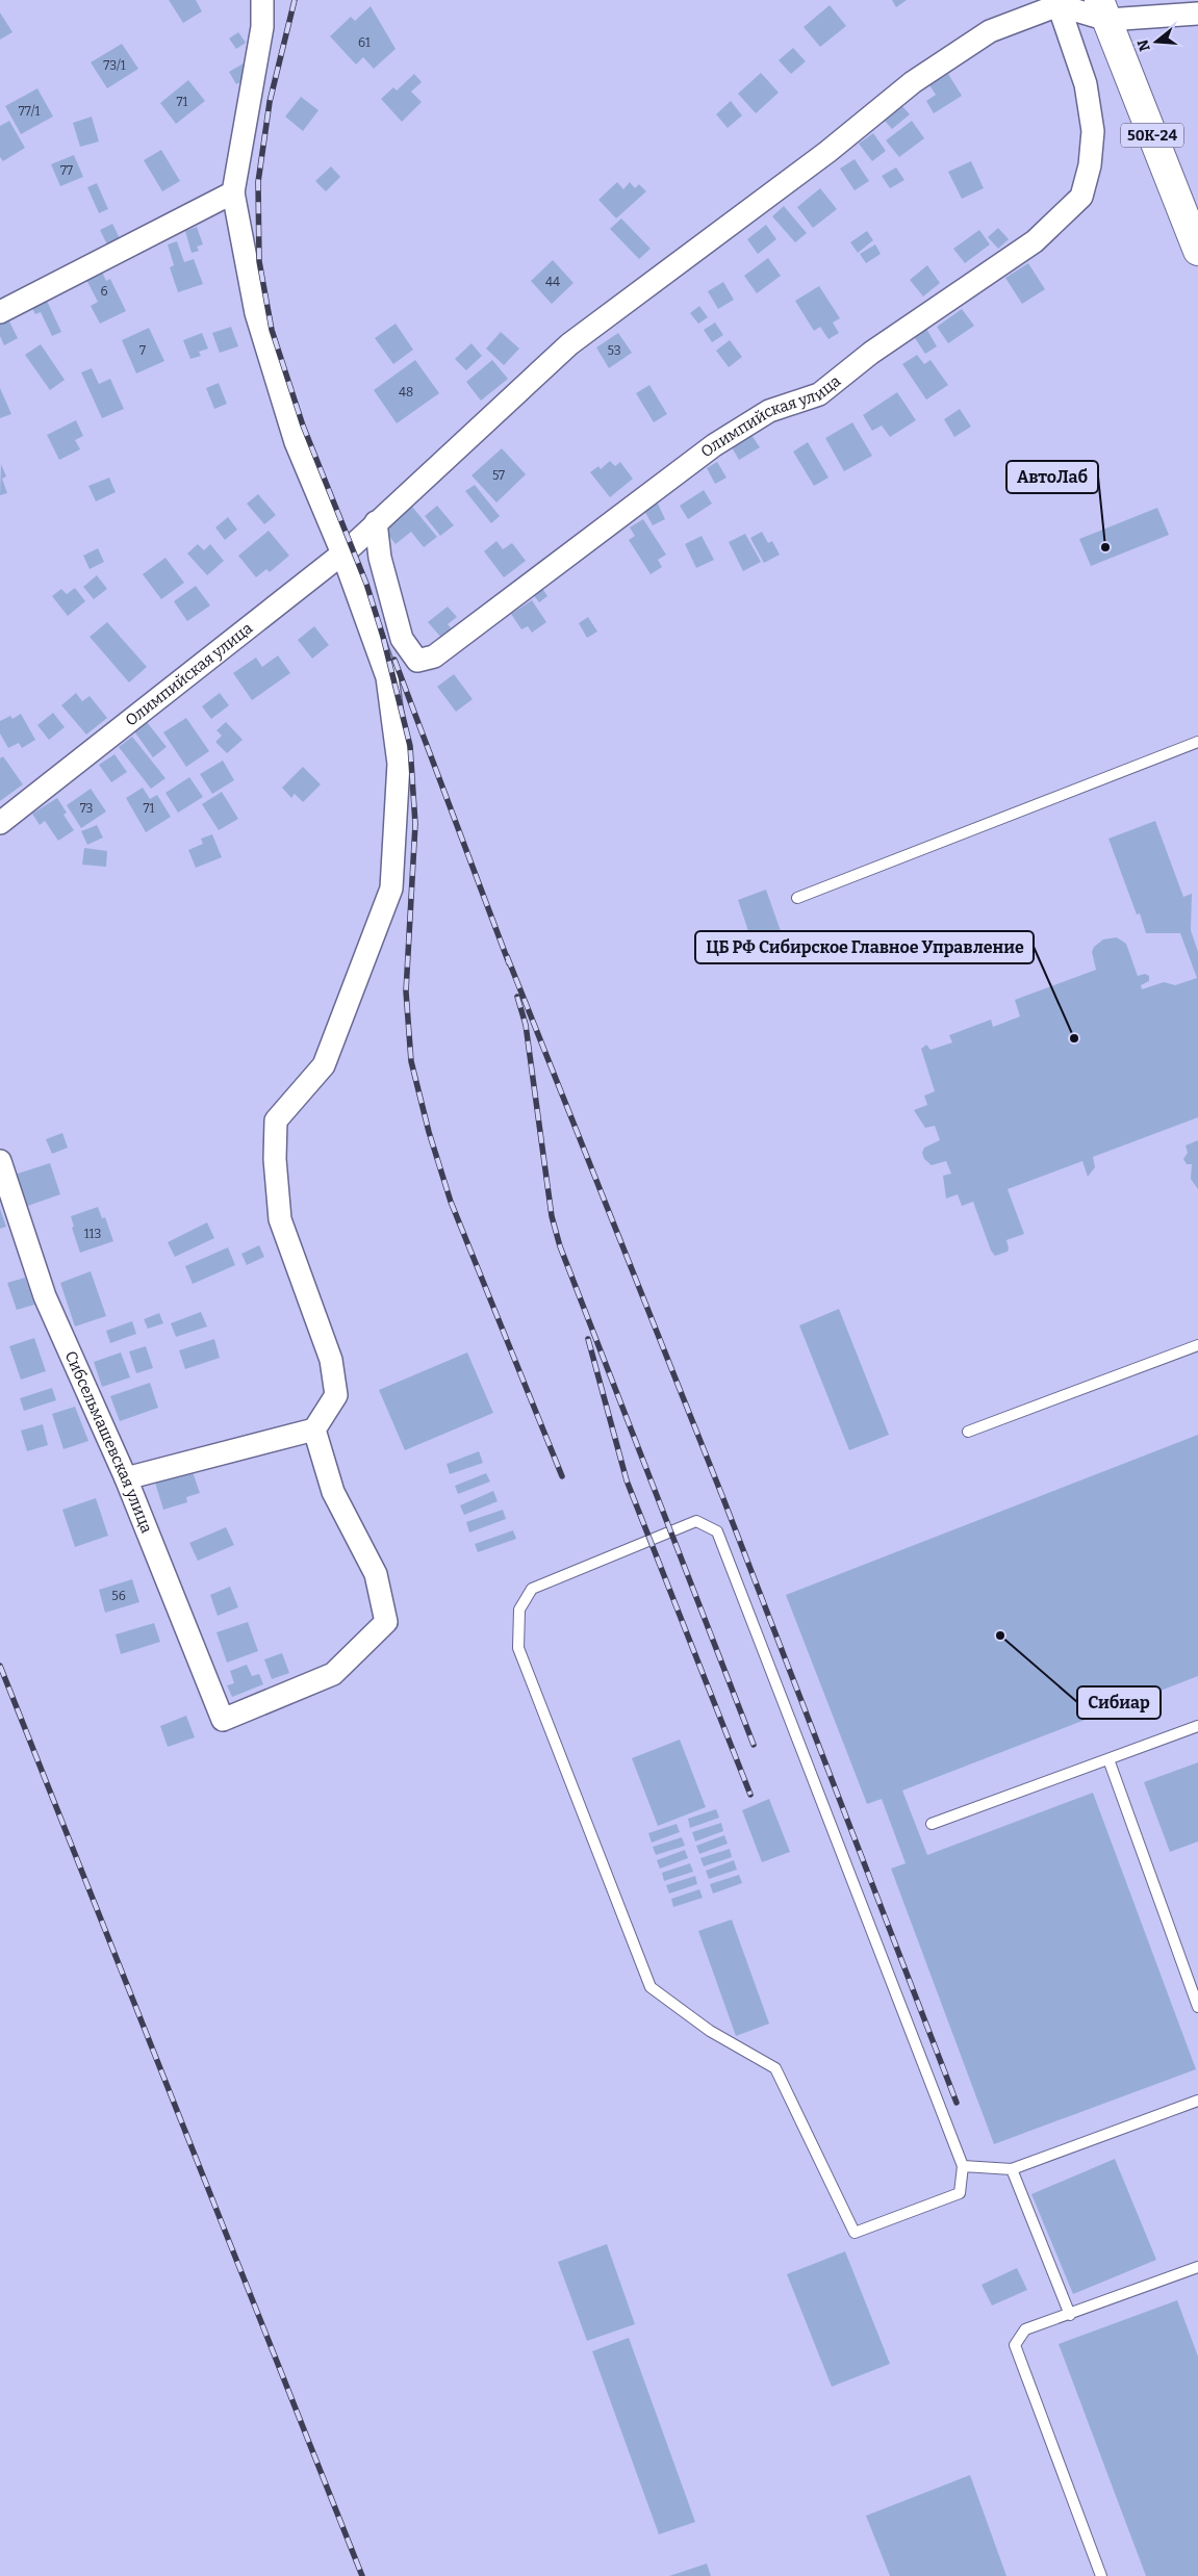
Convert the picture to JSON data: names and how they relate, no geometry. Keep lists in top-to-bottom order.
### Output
{
  "streets": {
    "main road": ["50К-24"],
    "street": ["Олимпийская улица", "Сибсельмашевская улица"]
  },
  "places": ["АвтоЛаб", "ЦБ РФ Сибирское Главное Управление", "Сибиар"],
  "house_numbers": [
    "61",
    "73/1",
    "71",
    "77/1",
    "77",
    "44",
    "6",
    "7",
    "53",
    "48",
    "57",
    "73",
    "71",
    "113",
    "56"
  ],
  "north": "left"
}
